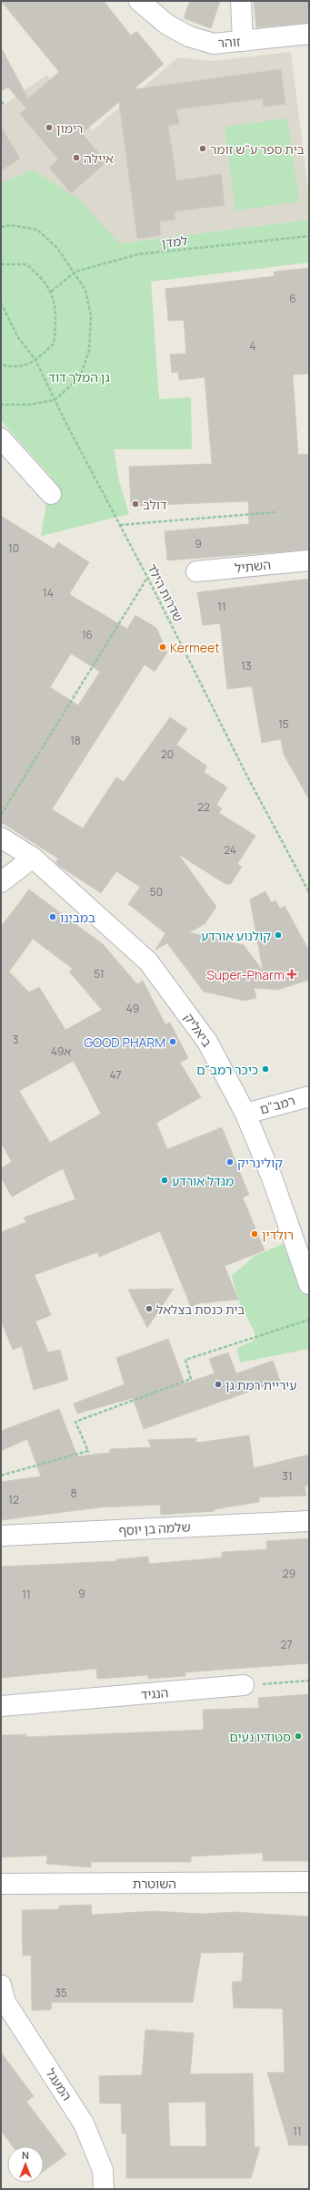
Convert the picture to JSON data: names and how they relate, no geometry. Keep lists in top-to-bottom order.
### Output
{
  "streets": {
    "street": [
      "זוהר",
      "השתיל",
      "ביאליק",
      "רמב\"ם",
      "שלמה בן יוסף",
      "הנגיד",
      "השוטרת",
      "המעגל"
    ],
    "path": ["למדן", "שדרות הילד"]
  },
  "crossings": [
    ["ביאליק", "רמב\"ם"]
  ],
  "parks": ["גן המלך דוד"],
  "places": {
    "other": [
      "רימון",
      "בית ספר ע\"ש זומר",
      "איילה",
      "דולב",
      "Kermeet",
      "במבינו",
      "קולנוע אורדע",
      "GOOD PHARM",
      "כיכר רמב\"ם",
      "קולינריק",
      "מגדל אורדע",
      "רולדין",
      "בית כנסת בצלאל",
      "עיריית רמת גן",
      "סטודיו נעים"
    ],
    "health": ["Super-Pharm"]
  },
  "house_numbers": [
    "6",
    "4",
    "9",
    "10",
    "14",
    "11",
    "16",
    "13",
    "15",
    "18",
    "20",
    "22",
    "24",
    "50",
    "51",
    "49",
    "3",
    "49א",
    "47",
    "31",
    "8",
    "12",
    "29",
    "9",
    "11",
    "27",
    "35",
    "11"
  ],
  "north": "top"
}
